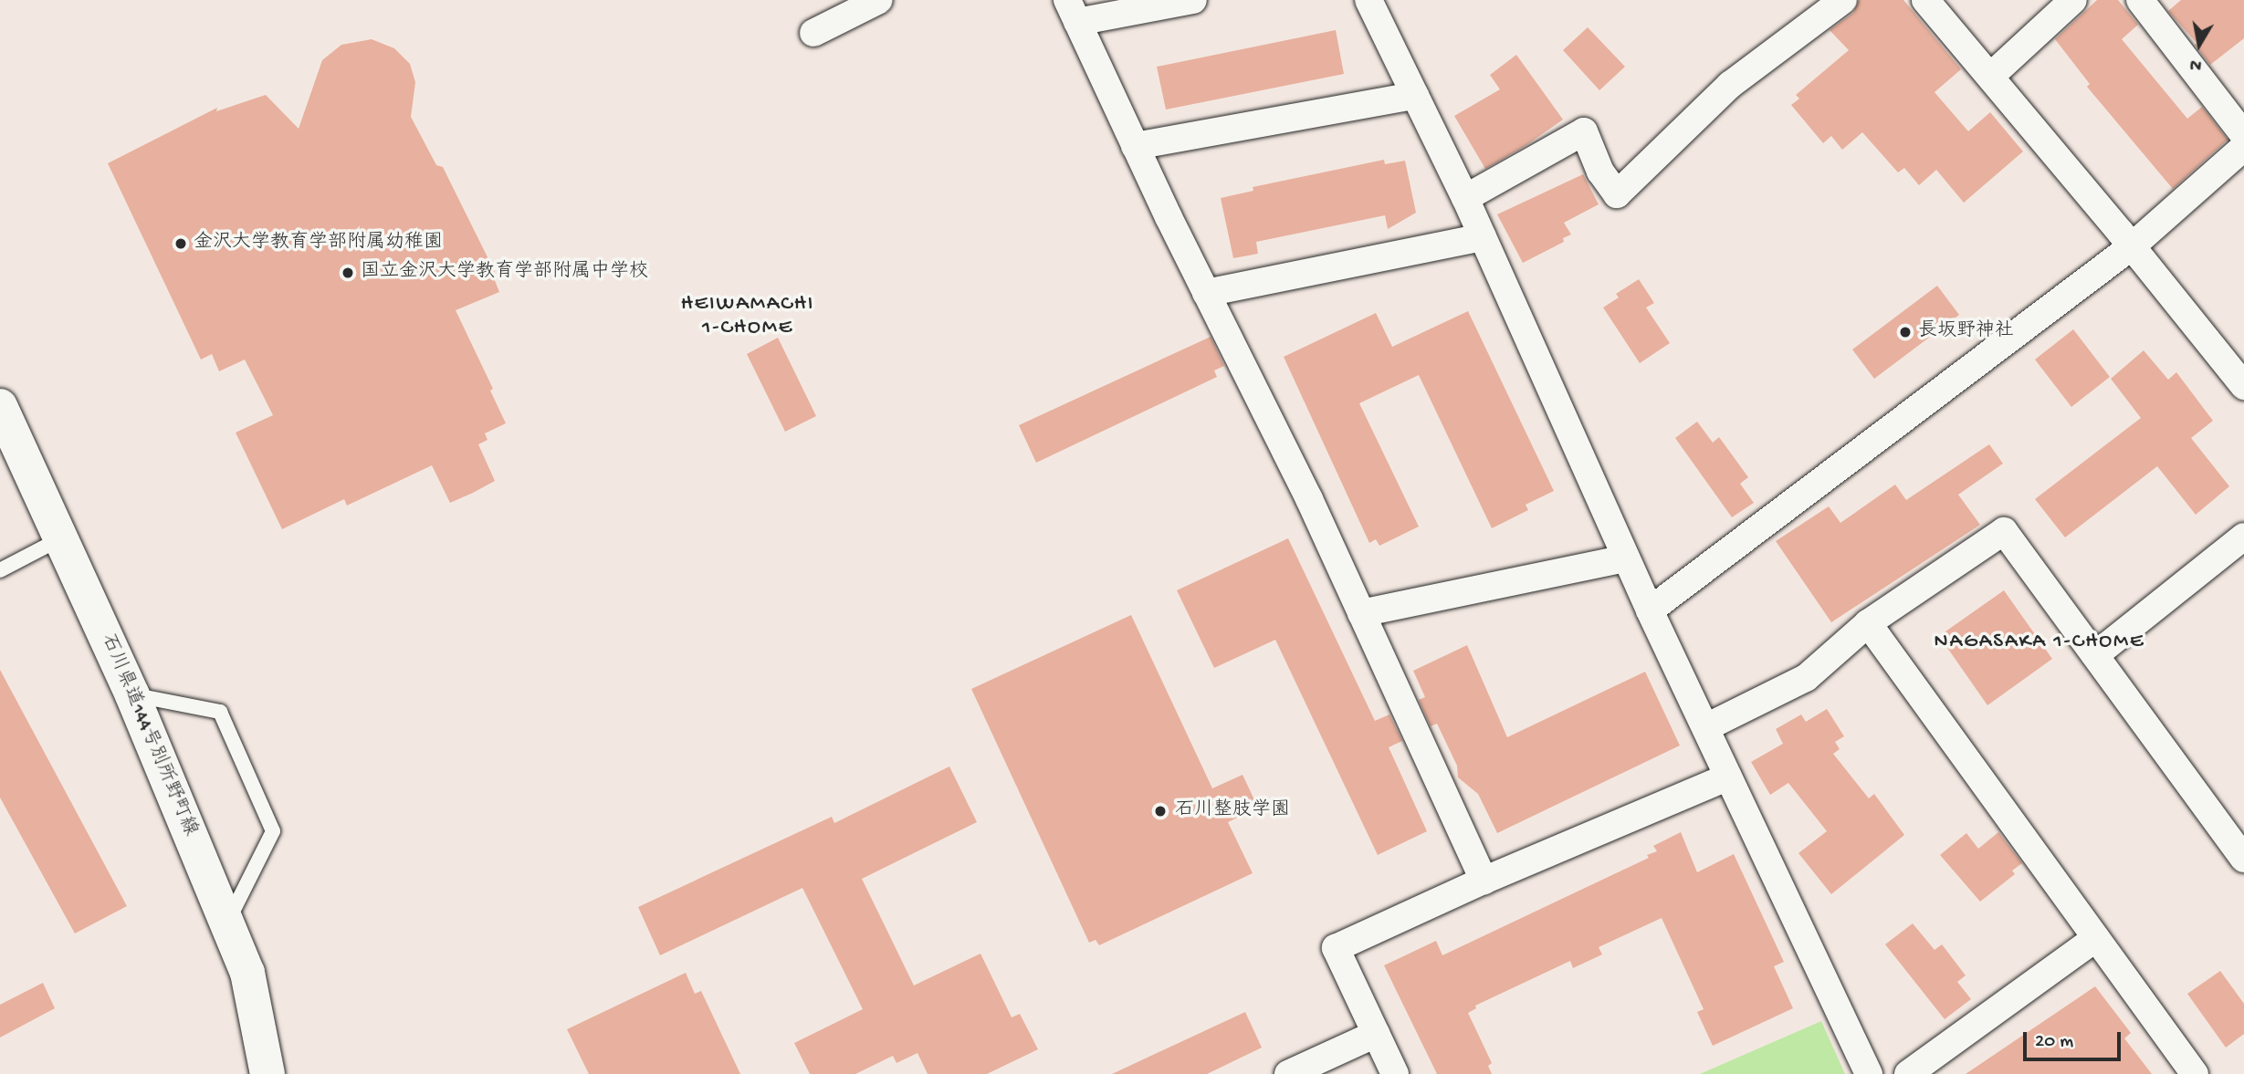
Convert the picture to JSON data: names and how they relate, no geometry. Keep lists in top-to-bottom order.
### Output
{
  "streets": {
    "main road": ["石川県道144号別所野町線"]
  },
  "districts": ["HEIWAMACHI 1-CHOME", "NAGASAKA 1-CHOME"],
  "places": [
    "金沢大学教育学部附属幼稚園",
    "国立金沢大学教育学部附属中学校",
    "長坂野神社",
    "石川整肢学園"
  ],
  "scale_bar": "20 m",
  "north": "bottom"
}
